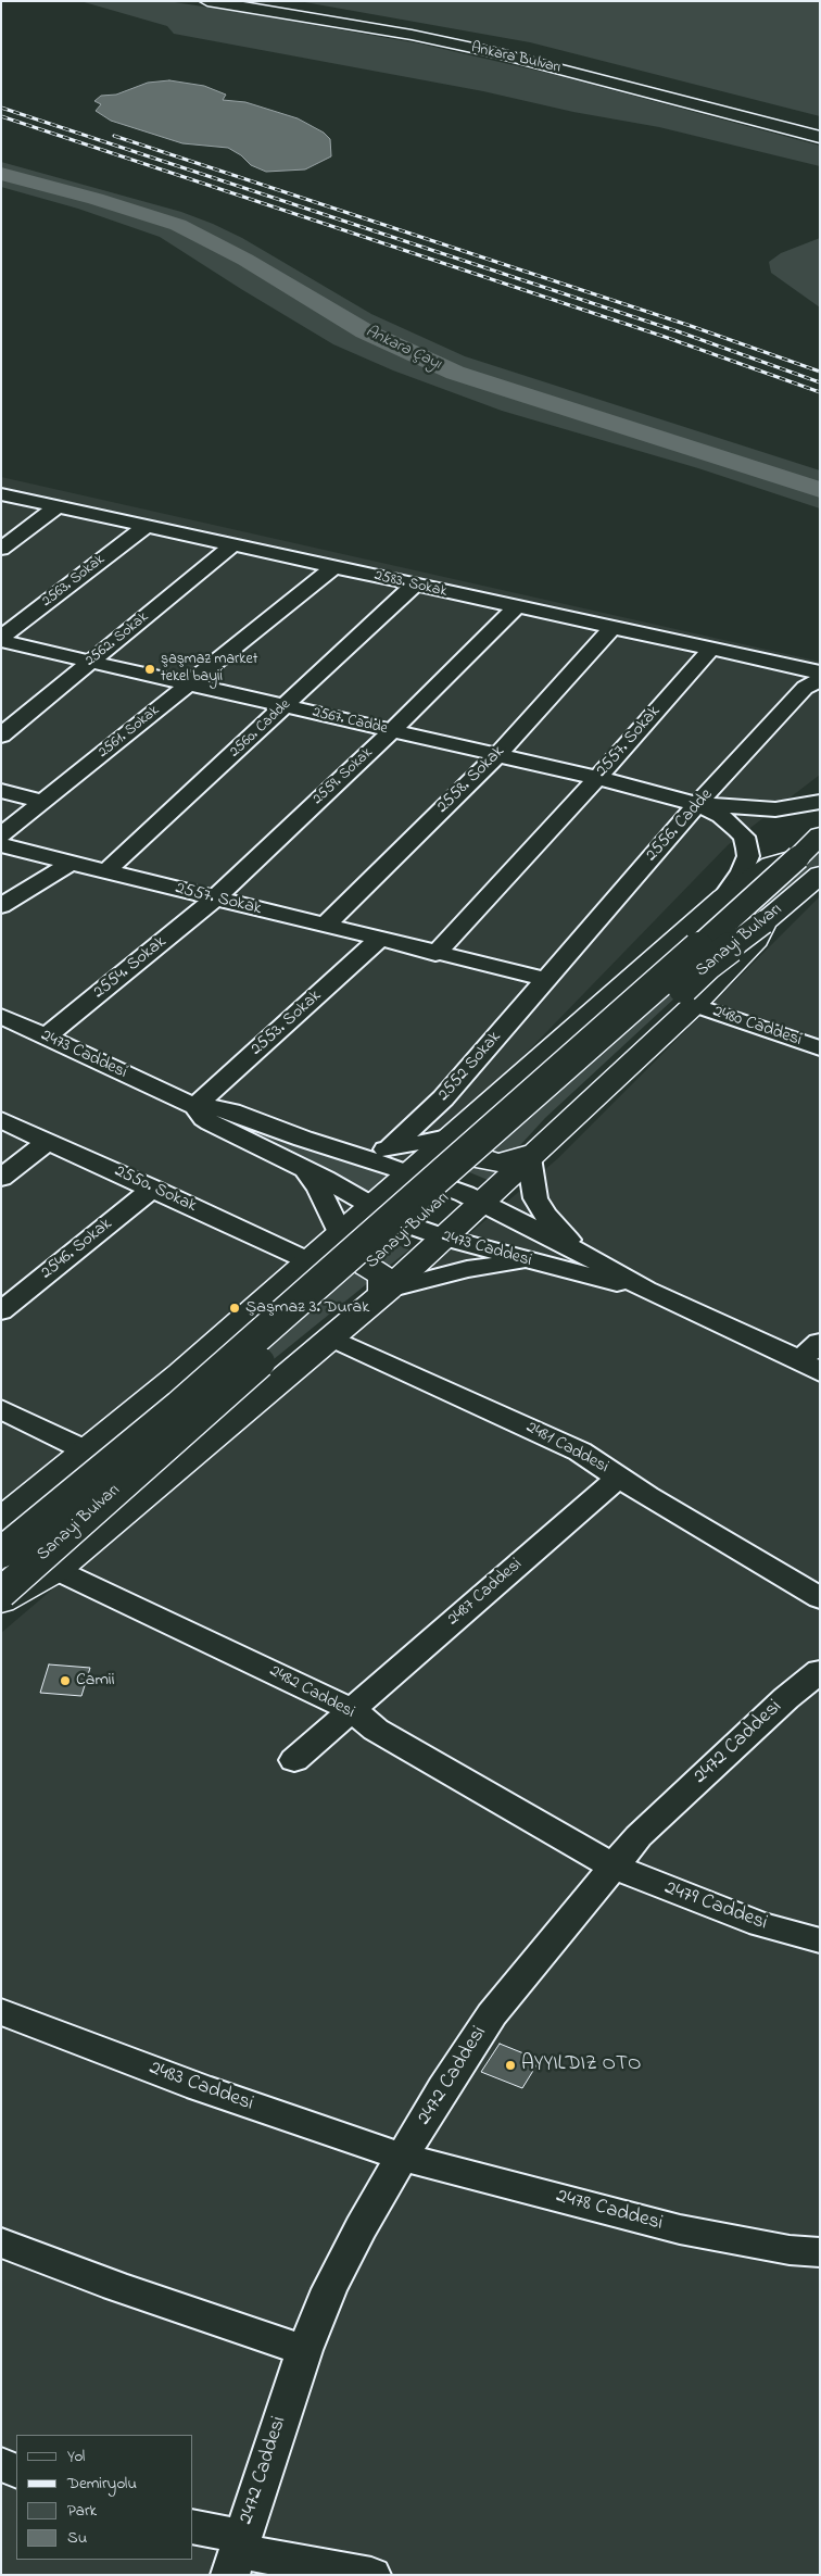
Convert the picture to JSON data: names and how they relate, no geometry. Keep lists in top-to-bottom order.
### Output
{
  "streets": {
    "main road": ["Ankara Bulvarı", "Sanayi Bulvarı"],
    "street": [
      "2563. Sokak",
      "2583. Sokak",
      "2562. Sokak",
      "2567. Cadde",
      "2560. Cadde",
      "2561. Sokak",
      "2557. Sokak",
      "2559. Sokak",
      "2558. Sokak",
      "2556. Cadde",
      "2554. Sokak",
      "2553. Sokak",
      "2480 Caddesi",
      "2473 Caddesi",
      "2552 Sokak",
      "2550. Sokak",
      "2546. Sokak",
      "2481 Caddesi",
      "2487 Caddesi",
      "2482 Caddesi",
      "2472 Caddesi",
      "2479 Caddesi",
      "2483 Caddesi",
      "2478 Caddesi"
    ]
  },
  "crossings": [
    ["2563. Sokak", "2583. Sokak"],
    ["2563. Sokak", "2567. Cadde"],
    ["2583. Sokak", "2562. Sokak"],
    ["2583. Sokak", "2560. Cadde"],
    ["2583. Sokak", "2561. Sokak"],
    ["2583. Sokak", "2557. Sokak"],
    ["2583. Sokak", "2559. Sokak"],
    ["2583. Sokak", "2558. Sokak"],
    ["2562. Sokak", "2567. Cadde"],
    ["2567. Cadde", "2560. Cadde"],
    ["2567. Cadde", "2561. Sokak"],
    ["2567. Cadde", "2557. Sokak"],
    ["2567. Cadde", "2559. Sokak"],
    ["2567. Cadde", "2558. Sokak"],
    ["2567. Cadde", "2556. Cadde"],
    ["2560. Cadde", "2557. Sokak"],
    ["2557. Sokak", "2559. Sokak"],
    ["2557. Sokak", "2558. Sokak"],
    ["2557. Sokak", "2556. Cadde"],
    ["2557. Sokak", "2554. Sokak"],
    ["2557. Sokak", "2553. Sokak"],
    ["2557. Sokak", "2552 Sokak"],
    ["2559. Sokak", "2554. Sokak"],
    ["2556. Cadde", "2552 Sokak"],
    ["2554. Sokak", "2473 Caddesi"],
    ["2553. Sokak", "2473 Caddesi"],
    ["2550. Sokak", "2546. Sokak"],
    ["2481 Caddesi", "2487 Caddesi"],
    ["2487 Caddesi", "2482 Caddesi"],
    ["2482 Caddesi", "2472 Caddesi"],
    ["2482 Caddesi", "2479 Caddesi"],
    ["2472 Caddesi", "2479 Caddesi"],
    ["2472 Caddesi", "2483 Caddesi"],
    ["2472 Caddesi", "2478 Caddesi"],
    ["2483 Caddesi", "2478 Caddesi"]
  ],
  "water": ["Ankara Çayı"],
  "places": [
    "şaşmaz market tekel bayii",
    "Şaşmaz 3. Durak",
    "Camii",
    "AYYILDIZ OTO"
  ],
  "legend": [
    "Yol",
    "Demiryolu",
    "Park",
    "Su"
  ]
}
